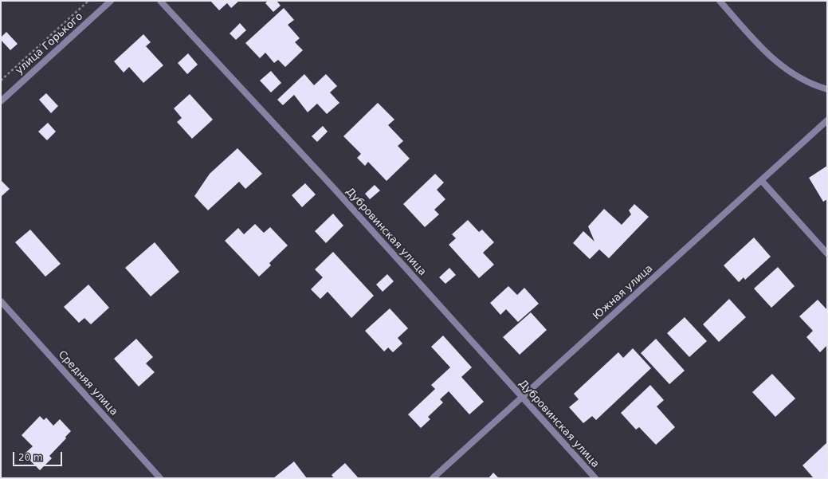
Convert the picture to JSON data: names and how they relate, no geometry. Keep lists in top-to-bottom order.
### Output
{
  "streets": {
    "street": [
      "улица Горького",
      "Дубровинская улица",
      "Южная улица",
      "Средняя улица"
    ]
  },
  "crossings": [
    ["Дубровинская улица", "Южная улица"]
  ],
  "scale_bar": "20 m"
}
